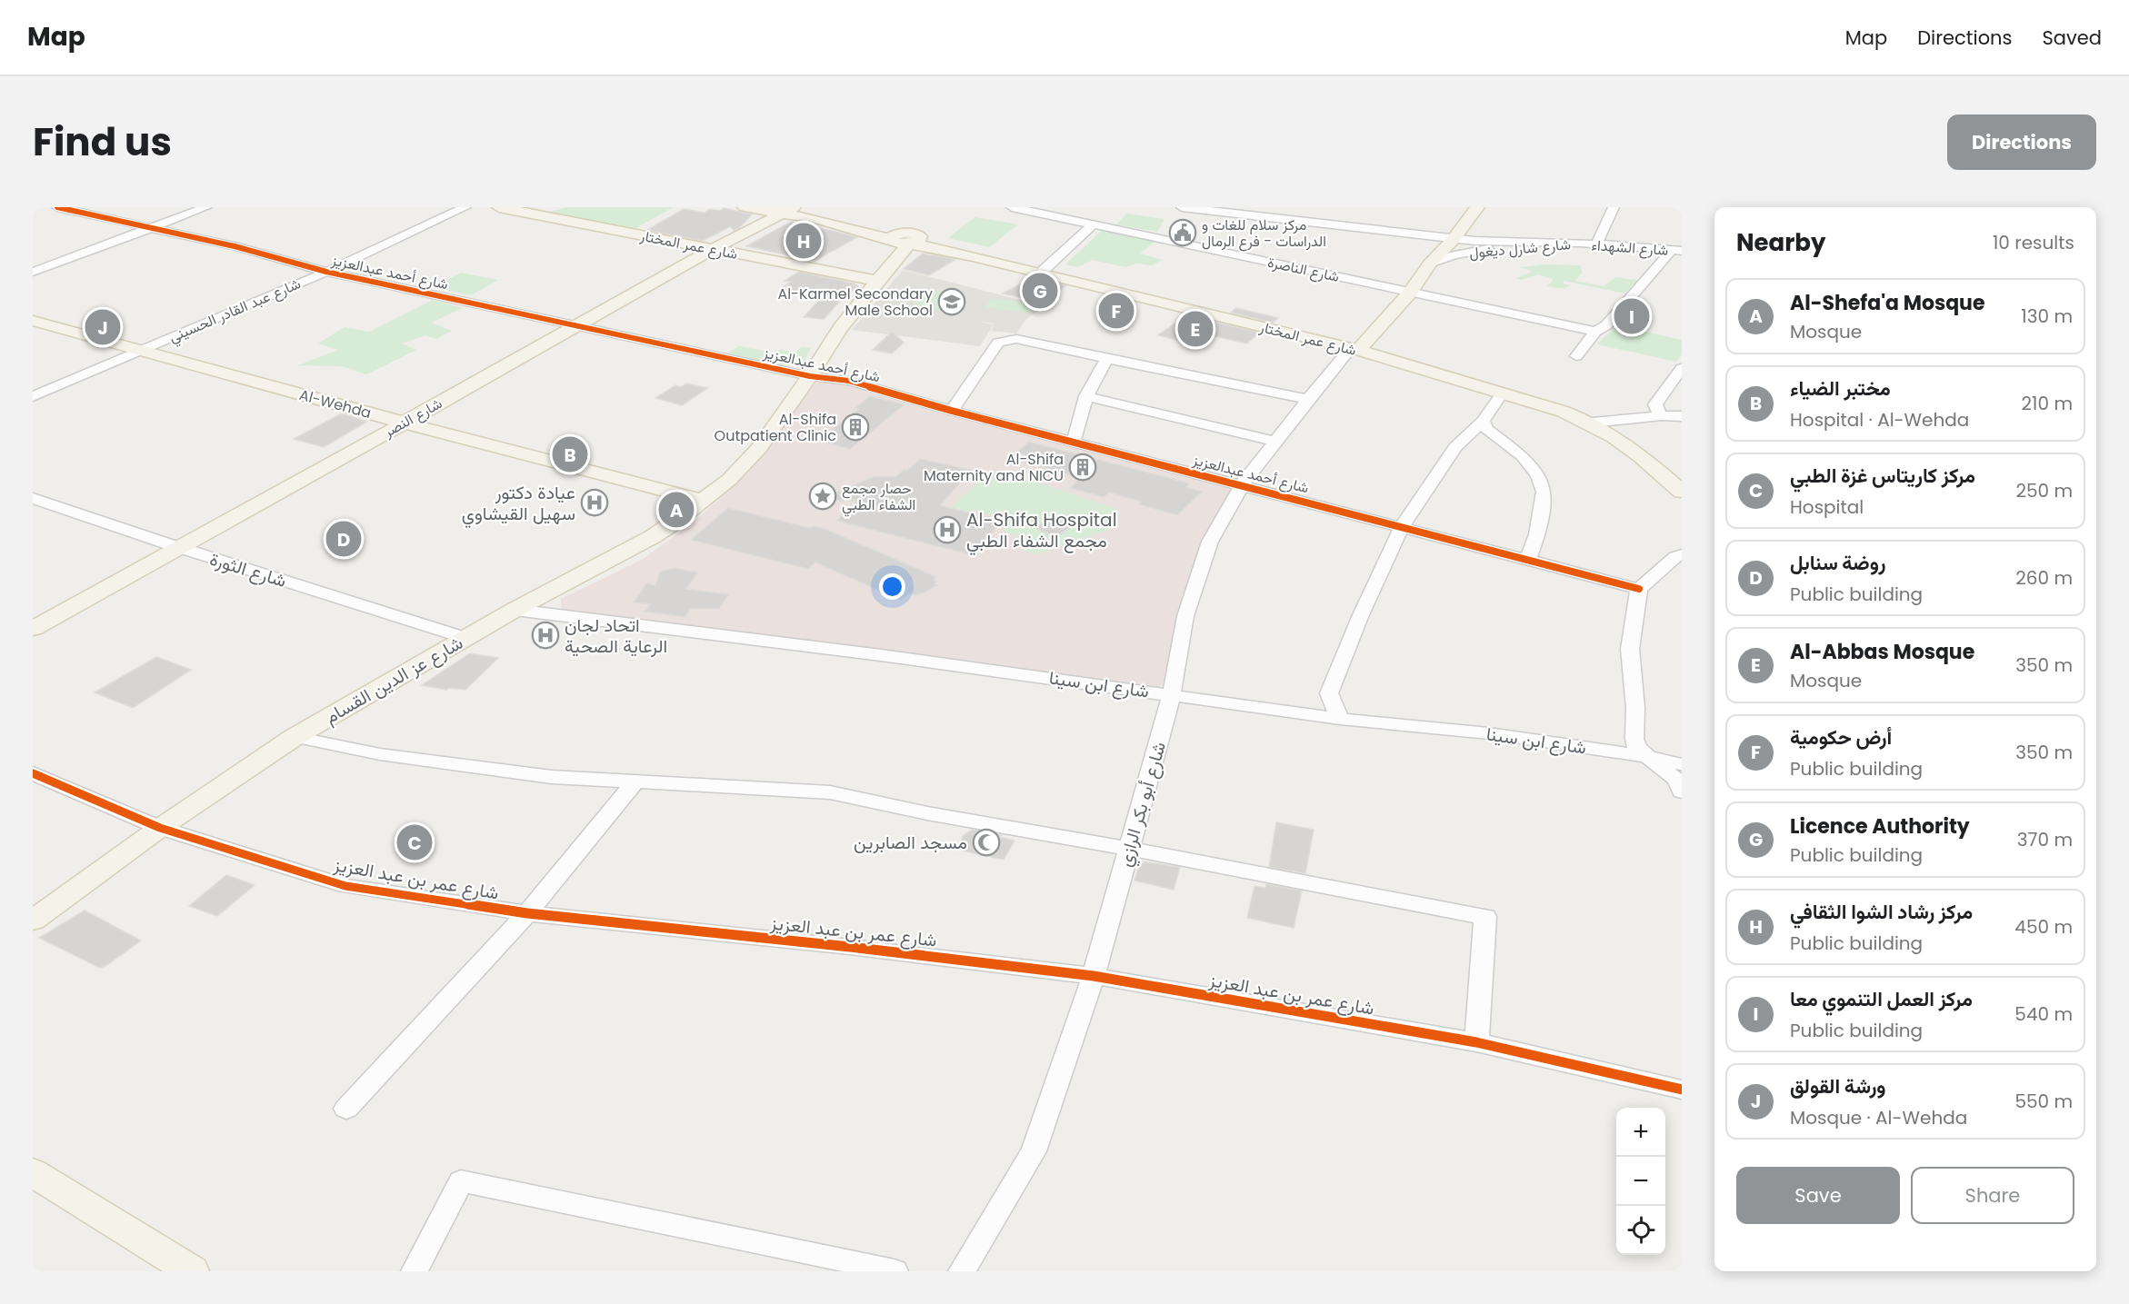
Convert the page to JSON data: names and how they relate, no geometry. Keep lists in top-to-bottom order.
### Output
{
  "streets": {
    "main road": [
      "شارع عمر المختار",
      "شارع شارل ديغول",
      "Al-Wehda",
      "شارع النصر",
      "شارع عز الدين القسام"
    ],
    "street": [
      "شارع الشهداء",
      "شارع الناصرة",
      "شارع أحمد عبدالعزيز",
      "شارع عبد القادر الحسيني",
      "شارع الثورة",
      "شارع ابن سينا",
      "شارع أبو بكر الرازي",
      "شارع عمر بن عبد العزيز"
    ]
  },
  "crossings": [
    ["شارع عمر المختار", "شارع شارل ديغول"],
    ["شارع عمر المختار", "شارع النصر"],
    ["شارع عمر المختار", "شارع عز الدين القسام"],
    ["شارع عمر المختار", "شارع أبو بكر الرازي"],
    ["شارع الشهداء", "شارع شارل ديغول"],
    ["شارع شارل ديغول", "شارع الناصرة"],
    ["شارع شارل ديغول", "شارع أبو بكر الرازي"],
    ["شارع أحمد عبدالعزيز", "شارع عبد القادر الحسيني"],
    ["شارع أحمد عبدالعزيز", "شارع النصر"],
    ["شارع أحمد عبدالعزيز", "شارع عز الدين القسام"],
    ["شارع أحمد عبدالعزيز", "شارع أبو بكر الرازي"],
    ["شارع عبد القادر الحسيني", "Al-Wehda"],
    ["Al-Wehda", "شارع النصر"],
    ["Al-Wehda", "شارع عز الدين القسام"],
    ["شارع النصر", "شارع الثورة"],
    ["شارع الثورة", "شارع عز الدين القسام"],
    ["شارع عز الدين القسام", "شارع ابن سينا"],
    ["شارع عز الدين القسام", "شارع عمر بن عبد العزيز"],
    ["شارع ابن سينا", "شارع أبو بكر الرازي"],
    ["شارع أبو بكر الرازي", "شارع عمر بن عبد العزيز"]
  ],
  "places": {
    "public building": ["مركز سلام للغات و الدراسات - فرع الرمال"],
    "school or university": ["Al-Karmel Secondary Male School"],
    "building": ["Al-Shifa Outpatient Clinic", "Al-Shifa Maternity and NICU"],
    "place": ["حصار مجمع الشفاء الطبي"],
    "hospital": ["عيادة دكتور سهيل القيشاوي", "Al-Shifa Hospital مجمع الشفاء الطبي", "اتحاد لجان الرعاية الصحية"],
    "mosque": ["مسجد الصابرين"]
  },
  "page": {
    "header": "Map",
    "nav": ["Map", "Directions", "Saved"],
    "title": "Find us",
    "buttons": [
      "Directions",
      ["Save", "Share"]
    ],
    "heading": ["Nearby", "10 results"],
    "pins": [
      "H",
      "G",
      "F",
      "I",
      "J",
      "E",
      "B",
      "A",
      "D",
      "C"
    ],
    "list": [
      {
        "mark": "A",
        "name": "Al-Shefa'a Mosque",
        "note": "Mosque",
        "value": "130 m"
      },
      {
        "mark": "B",
        "name": "مختبر الضياء",
        "note": "Hospital · Al-Wehda",
        "value": "210 m"
      },
      {
        "mark": "C",
        "name": "مركز كاريتاس غزة الطبي",
        "note": "Hospital",
        "value": "250 m"
      },
      {
        "mark": "D",
        "name": "روضة سنابل",
        "note": "Public building",
        "value": "260 m"
      },
      {
        "mark": "E",
        "name": "Al-Abbas Mosque",
        "note": "Mosque",
        "value": "350 m"
      },
      {
        "mark": "F",
        "name": "أرض حكومية",
        "note": "Public building",
        "value": "350 m"
      },
      {
        "mark": "G",
        "name": "Licence Authority",
        "note": "Public building",
        "value": "370 m"
      },
      {
        "mark": "H",
        "name": "مركز رشاد الشوا الثقافي",
        "note": "Public building",
        "value": "450 m"
      },
      {
        "mark": "I",
        "name": "مركز العمل التنموي معا",
        "note": "Public building",
        "value": "540 m"
      },
      {
        "mark": "J",
        "name": "ورشة القولق",
        "note": "Mosque · Al-Wehda",
        "value": "550 m"
      }
    ],
    "map_buttons": ["+", "−"]
  }
}
